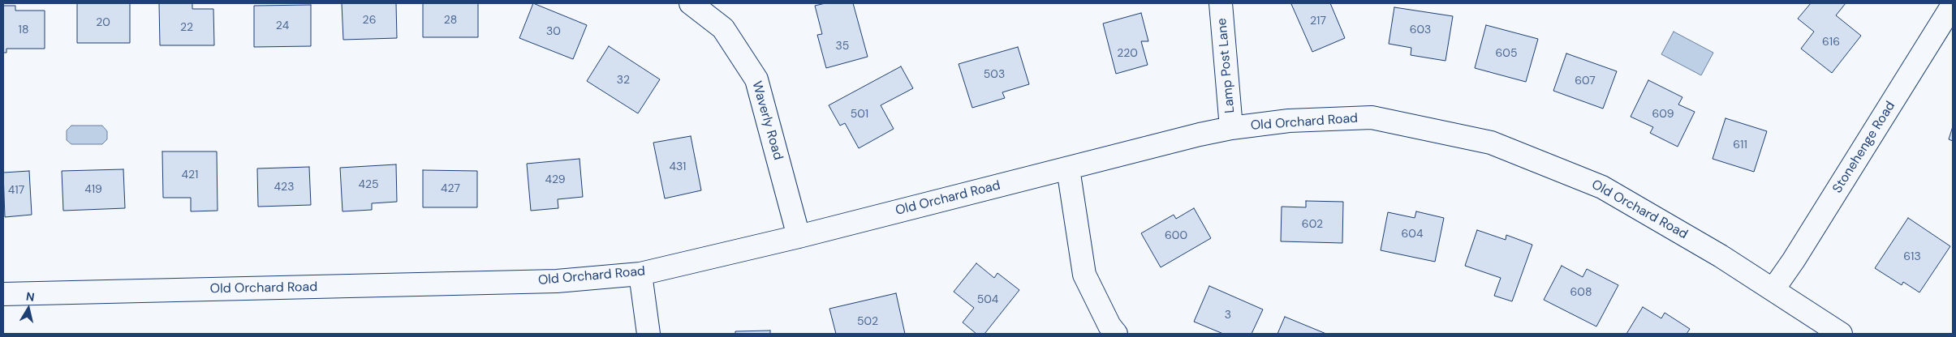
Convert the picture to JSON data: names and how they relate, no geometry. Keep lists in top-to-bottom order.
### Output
{
  "streets": {
    "street": [
      "Lamp Post Lane",
      "Waverly Road",
      "Old Orchard Road",
      "Stonehenge Road"
    ]
  },
  "crossings": [
    ["Lamp Post Lane", "Old Orchard Road"],
    ["Waverly Road", "Old Orchard Road"],
    ["Old Orchard Road", "Stonehenge Road"]
  ],
  "house_numbers": [
    "26",
    "28",
    "217",
    "20",
    "24",
    "22",
    "18",
    "603",
    "30",
    "616",
    "35",
    "220",
    "605",
    "503",
    "32",
    "607",
    "501",
    "609",
    "611",
    "431",
    "421",
    "429",
    "425",
    "423",
    "427",
    "419",
    "417",
    "602",
    "604",
    "600",
    "613",
    "608",
    "504",
    "3",
    "502"
  ],
  "north": "top"
}
